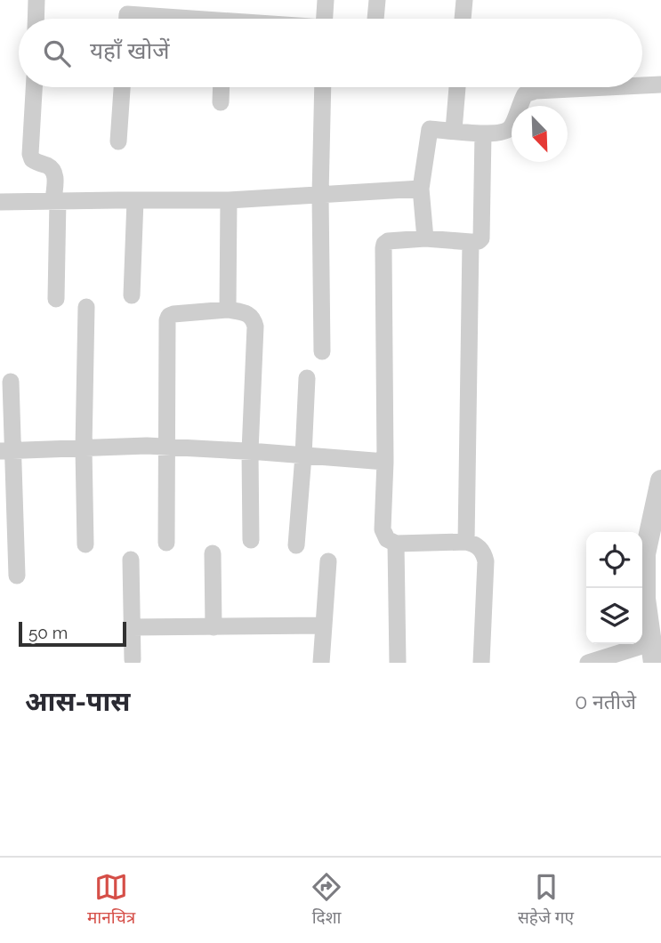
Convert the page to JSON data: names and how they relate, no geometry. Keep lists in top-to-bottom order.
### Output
{
  "scale_bar": "50 m",
  "north": "bottom right",
  "page": {
    "search": "यहाँ खोजें",
    "scale": "50 m",
    "heading": ["आस-पास", "0 नतीजे"],
    "nav": ["मानचित्र", "दिशा", "सहेजे गए"]
  }
}
